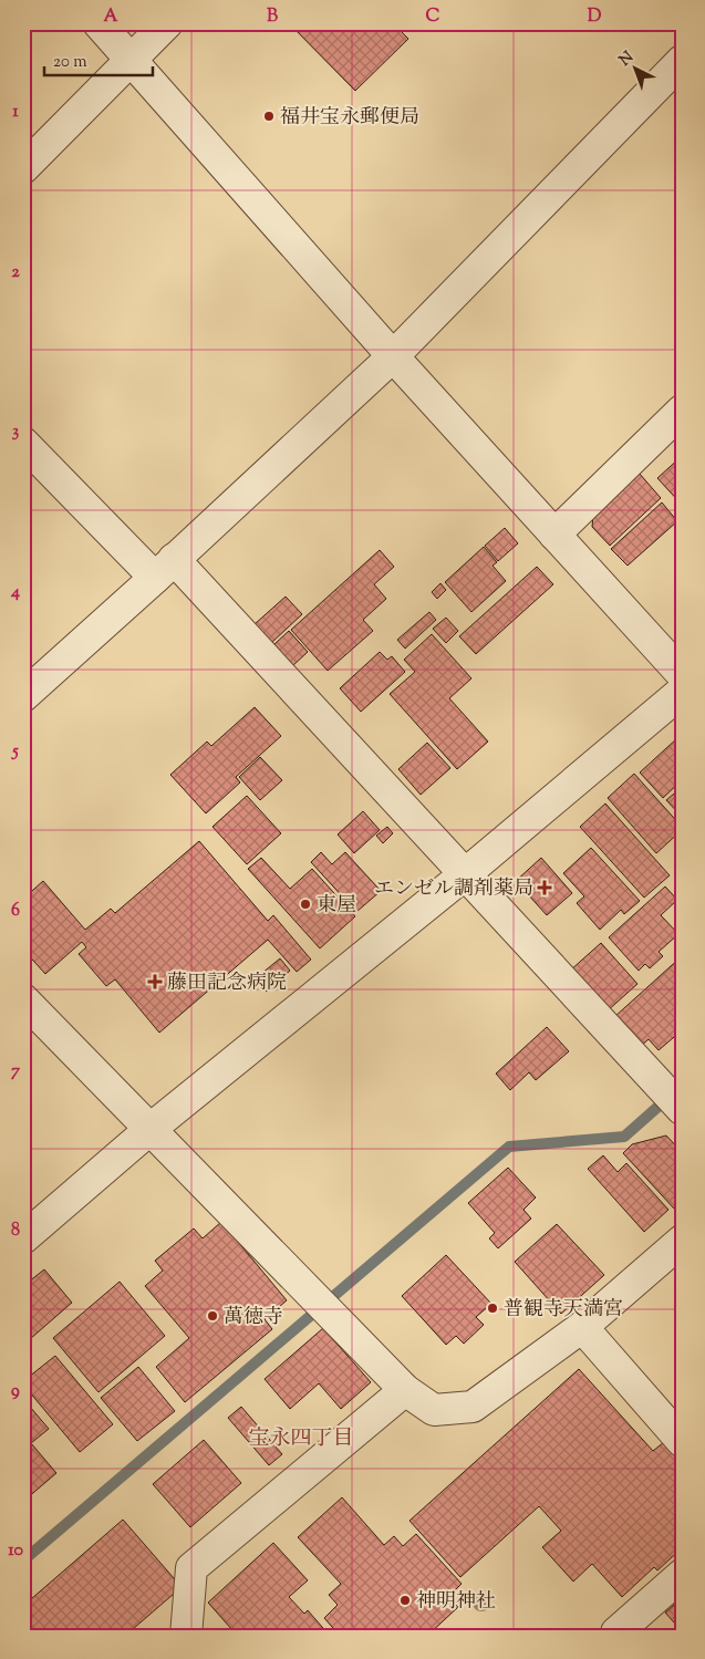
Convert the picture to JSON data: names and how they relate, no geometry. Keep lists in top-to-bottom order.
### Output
{
  "districts": ["宝永四丁目"],
  "places": {
    "other": [
      "福井宝永郵便局",
      "東屋",
      "普観寺天満宮",
      "萬徳寺",
      "神明神社"
    ],
    "health": ["エンゼル調剤薬局", "藤田記念病院"]
  },
  "scale_bar": "20 m",
  "north": "top left",
  "grid": {
    "columns": [
      "A",
      "B",
      "C",
      "D"
    ],
    "rows": [
      "1",
      "2",
      "3",
      "4",
      "5",
      "6",
      "7",
      "8",
      "9",
      "10"
    ]
  }
}
